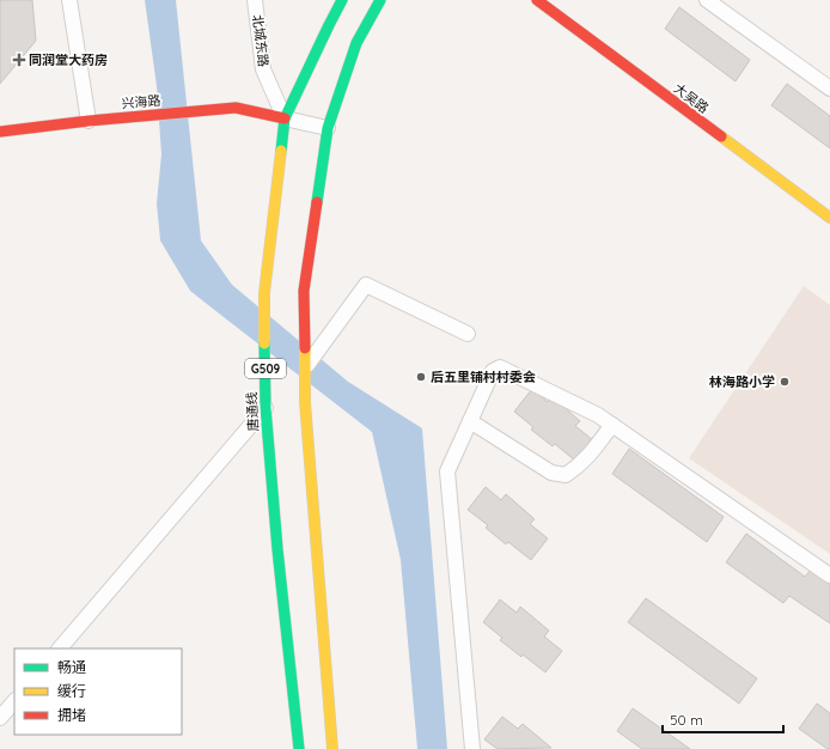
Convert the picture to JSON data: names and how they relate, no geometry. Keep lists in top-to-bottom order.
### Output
{
  "streets": {
    "main road": [
      "大吴路",
      "兴海路",
      "G509",
      "唐通线"
    ],
    "street": ["北城东路"]
  },
  "crossings": [
    ["北城东路", "兴海路"],
    ["北城东路", "唐通线"],
    ["兴海路", "唐通线"]
  ],
  "places": {
    "health": ["同润堂大药房"],
    "other": ["后五里铺村村委会", "林海路小学"]
  },
  "legend": ["畅通", "缓行", "拥堵"],
  "scale_bar": "50 m"
}
